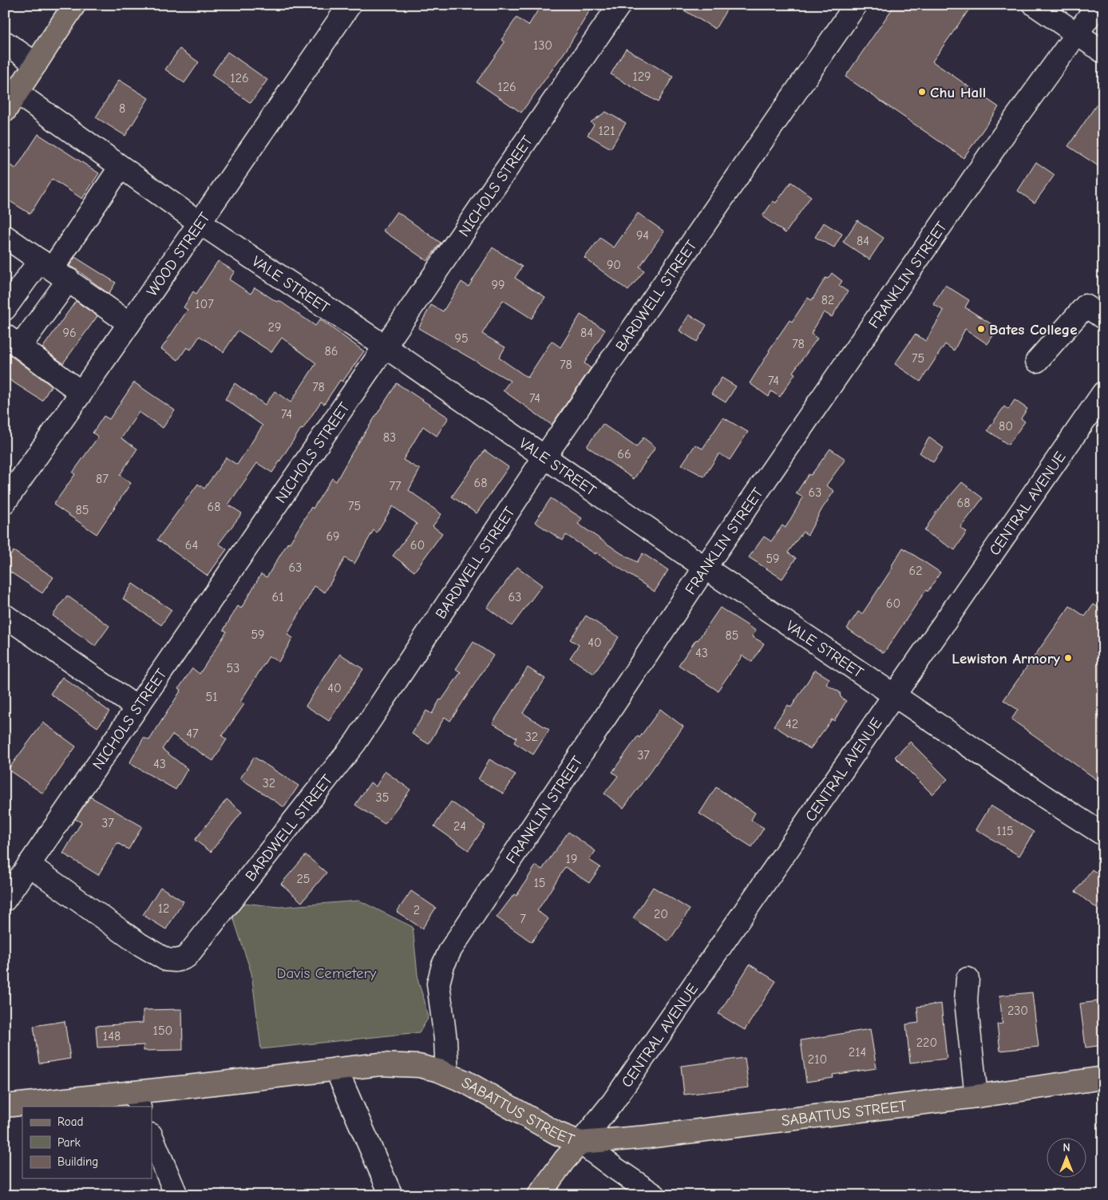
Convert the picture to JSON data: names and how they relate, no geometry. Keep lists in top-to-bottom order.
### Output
{
  "streets": {
    "main road": ["SABATTUS STREET"],
    "street": [
      "NICHOLS STREET",
      "WOOD STREET",
      "FRANKLIN STREET",
      "VALE STREET",
      "BARDWELL STREET",
      "CENTRAL AVENUE"
    ]
  },
  "crossings": [
    ["NICHOLS STREET", "VALE STREET"],
    ["NICHOLS STREET", "BARDWELL STREET"],
    ["WOOD STREET", "VALE STREET"],
    ["FRANKLIN STREET", "VALE STREET"],
    ["FRANKLIN STREET", "SABATTUS STREET"],
    ["VALE STREET", "BARDWELL STREET"],
    ["VALE STREET", "CENTRAL AVENUE"],
    ["CENTRAL AVENUE", "SABATTUS STREET"]
  ],
  "parks": ["Davis Cemetery"],
  "places": ["Chu Hall", "Bates College", "Lewiston Armory"],
  "house_numbers": [
    "130",
    "129",
    "126",
    "126",
    "8",
    "121",
    "94",
    "84",
    "90",
    "99",
    "82",
    "107",
    "29",
    "96",
    "84",
    "95",
    "78",
    "86",
    "75",
    "78",
    "74",
    "78",
    "74",
    "74",
    "80",
    "83",
    "66",
    "87",
    "68",
    "77",
    "63",
    "68",
    "75",
    "68",
    "85",
    "69",
    "64",
    "60",
    "59",
    "63",
    "62",
    "61",
    "63",
    "60",
    "59",
    "85",
    "40",
    "43",
    "53",
    "40",
    "51",
    "42",
    "47",
    "32",
    "37",
    "43",
    "32",
    "35",
    "37",
    "24",
    "115",
    "19",
    "25",
    "15",
    "12",
    "2",
    "20",
    "7",
    "230",
    "150",
    "148",
    "220",
    "214",
    "210"
  ],
  "legend": ["Road", "Park", "Building"],
  "north": "top"
}
